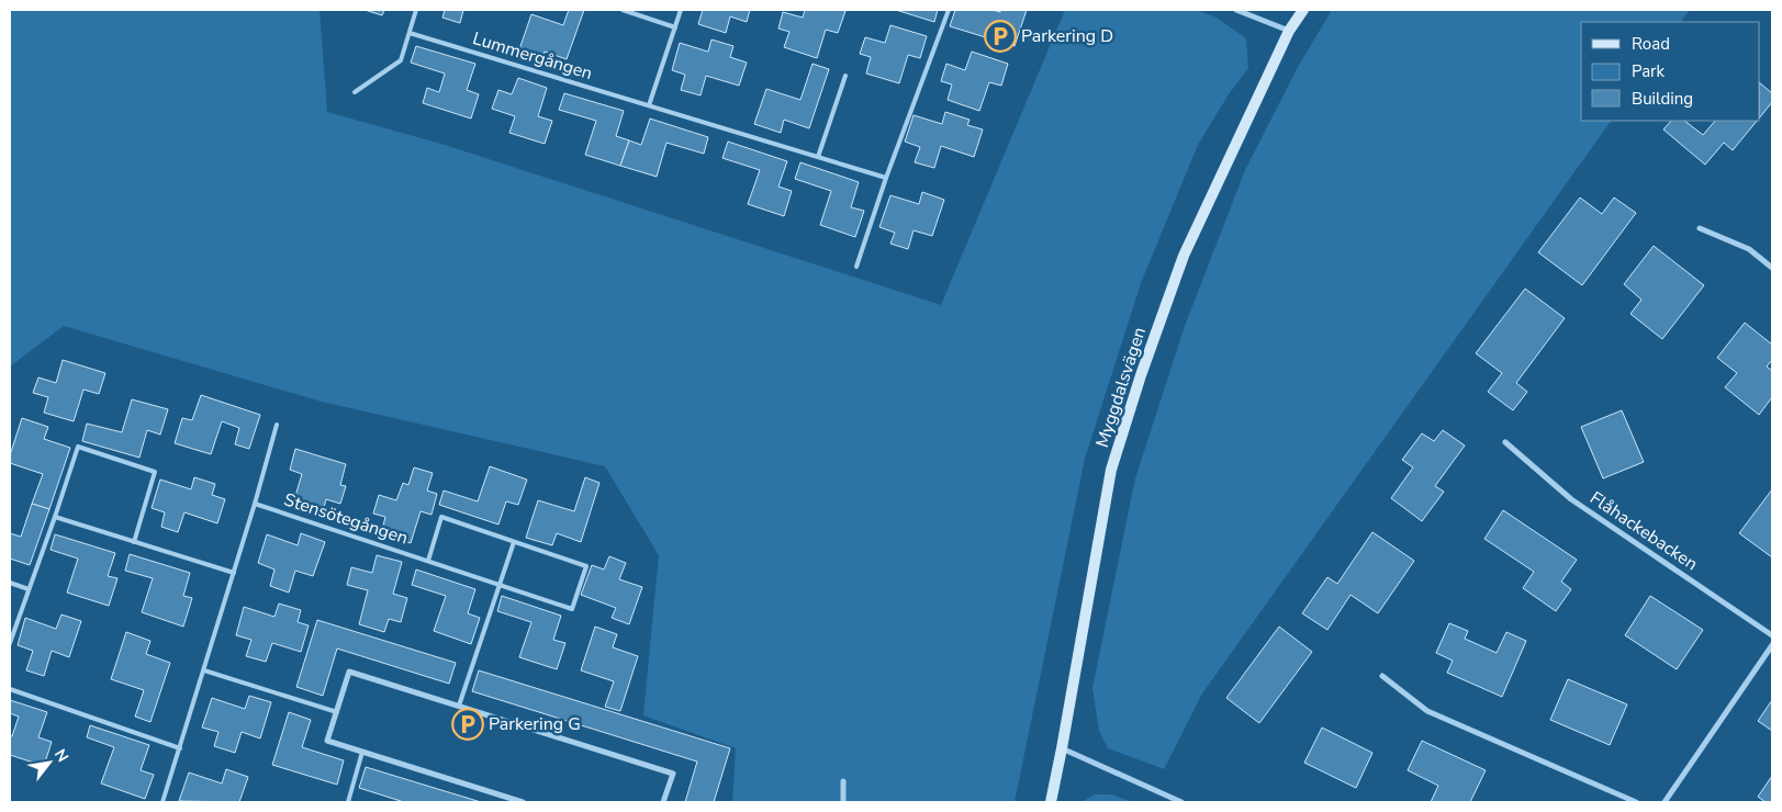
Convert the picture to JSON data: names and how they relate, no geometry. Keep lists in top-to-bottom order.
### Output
{
  "streets": {
    "street": ["Myggdalsvägen", "Flåhackebacken"],
    "lane": ["Lummergången", "Stensötegången"]
  },
  "places": {
    "parking": ["Parkering D", "Parkering G"]
  },
  "legend": ["Road", "Park", "Building"],
  "north": "top right"
}
